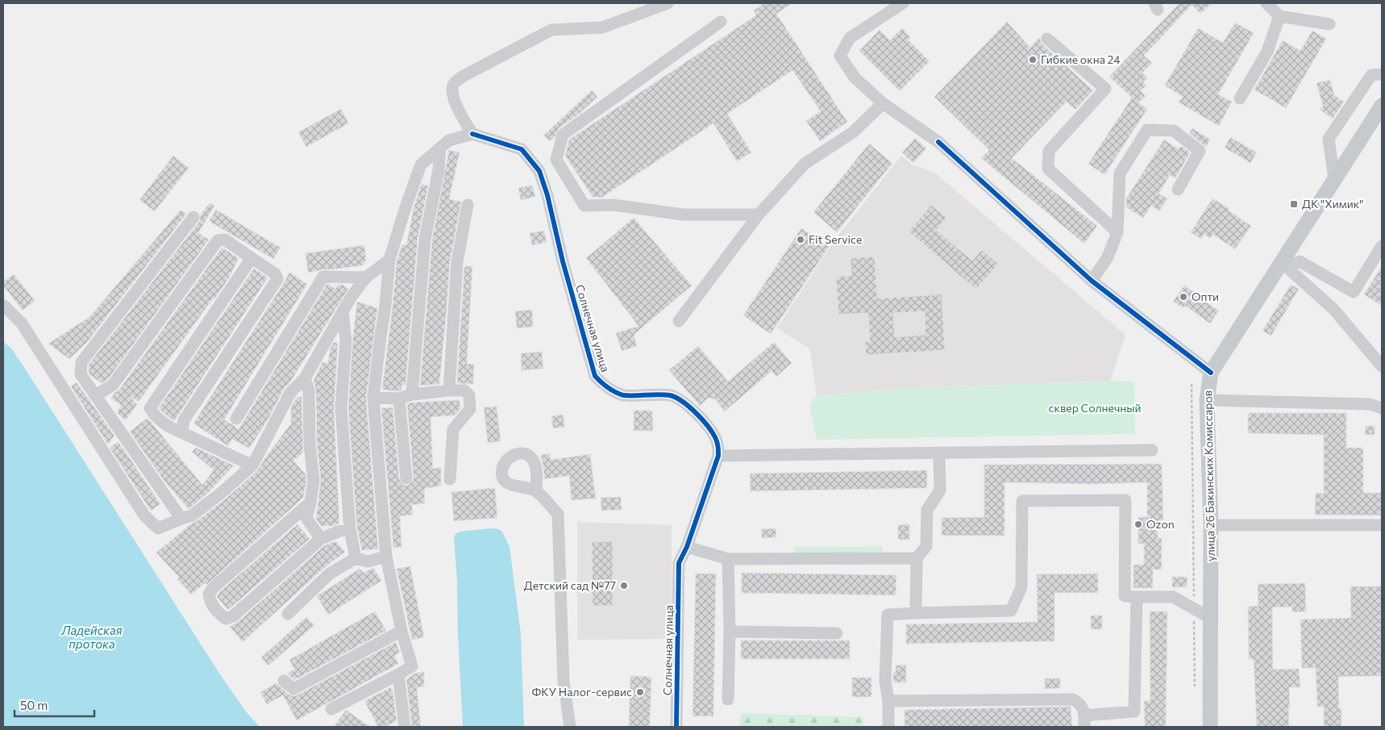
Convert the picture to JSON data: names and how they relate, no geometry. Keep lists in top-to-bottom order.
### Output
{
  "streets": {
    "main road": ["улица 26 Бакинских Комиссаров"],
    "street": ["Солнечная улица"]
  },
  "water": ["Ладейская протока"],
  "parks": ["сквер Солнечный"],
  "places": {
    "other": [
      "Гибкие окна 24",
      "Fit Service",
      "Опти",
      "Ozon",
      "Детский сад №77",
      "ФКУ Налог-сервис"
    ],
    "transit": ["ДК \"Химик\""]
  },
  "scale_bar": "50 m"
}
